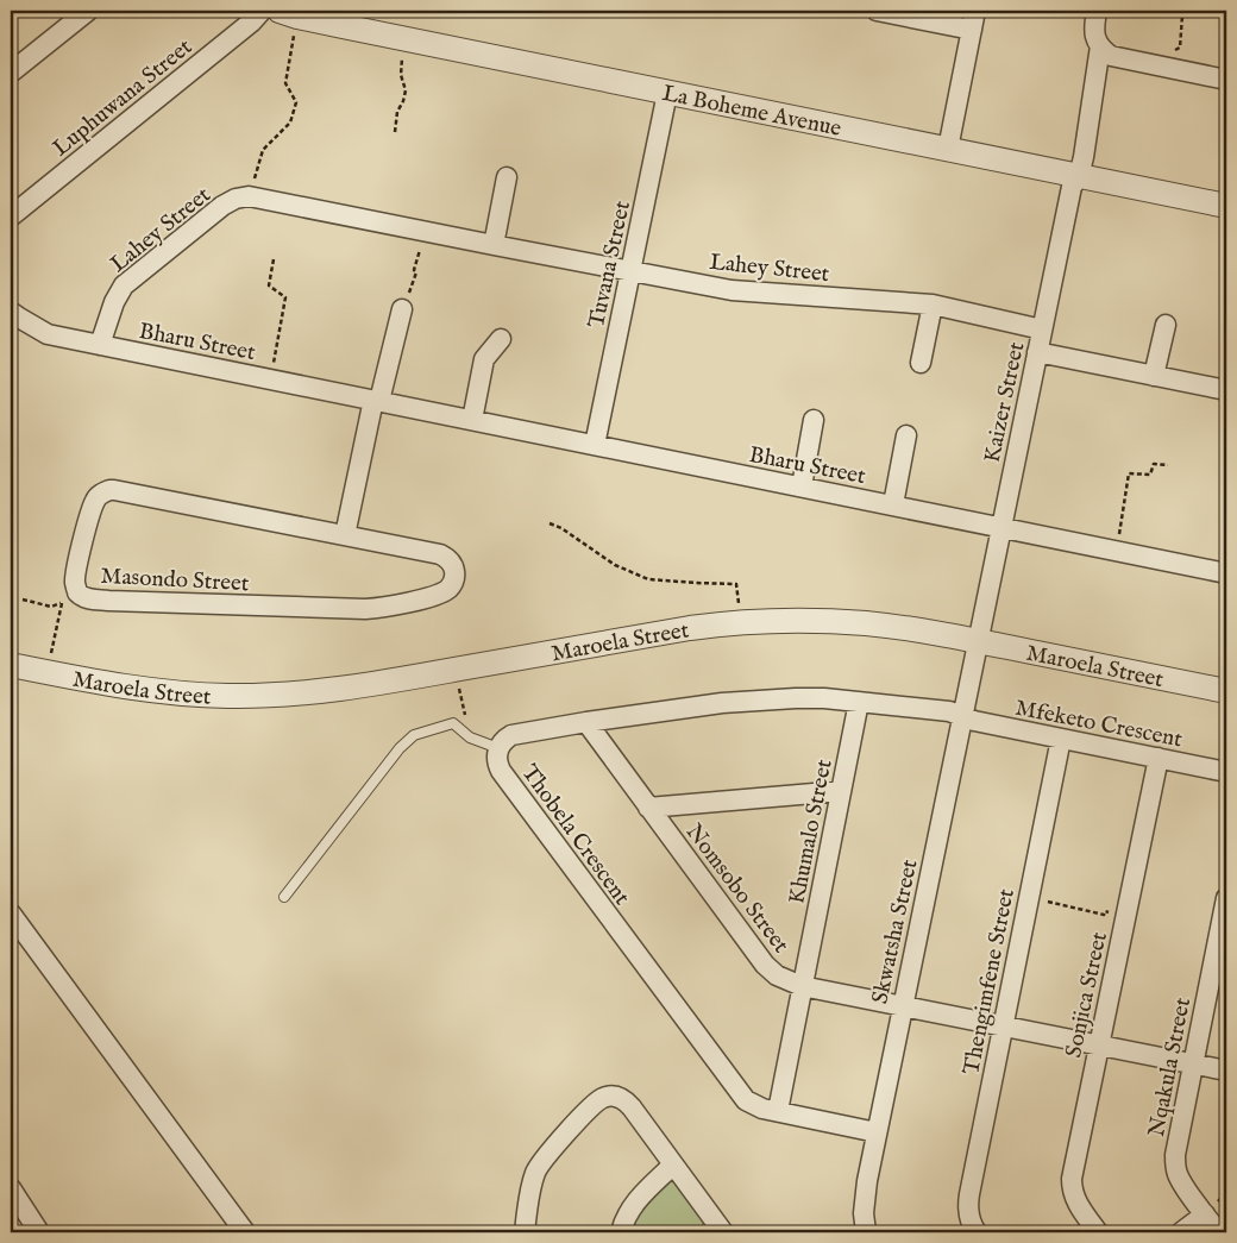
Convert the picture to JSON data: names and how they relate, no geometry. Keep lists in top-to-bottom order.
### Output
{
  "streets": {
    "street": [
      "Luphuwana Street",
      "La Boheme Avenue",
      "Lahey Street",
      "Tuvana Street",
      "Bharu Street",
      "Kaizer Street",
      "Masondo Street",
      "Maroela Street",
      "Mfeketo Crescent",
      "Khumalo Street",
      "Thobela Crescent",
      "Nomsobo Street",
      "Skwatsha Street",
      "Thengimfene Street",
      "Sonjica Street",
      "Nqakula Street"
    ]
  },
  "crossings": [
    ["La Boheme Avenue", "Tuvana Street"],
    ["La Boheme Avenue", "Kaizer Street"],
    ["Lahey Street", "Tuvana Street"],
    ["Lahey Street", "Bharu Street"],
    ["Lahey Street", "Kaizer Street"],
    ["Tuvana Street", "Bharu Street"],
    ["Bharu Street", "Kaizer Street"],
    ["Kaizer Street", "Maroela Street"],
    ["Kaizer Street", "Skwatsha Street"],
    ["Maroela Street", "Skwatsha Street"],
    ["Mfeketo Crescent", "Thobela Crescent"],
    ["Mfeketo Crescent", "Skwatsha Street"],
    ["Mfeketo Crescent", "Thengimfene Street"],
    ["Mfeketo Crescent", "Sonjica Street"],
    ["Khumalo Street", "Thobela Crescent"],
    ["Khumalo Street", "Nomsobo Street"],
    ["Thobela Crescent", "Nomsobo Street"],
    ["Thobela Crescent", "Skwatsha Street"],
    ["Nomsobo Street", "Skwatsha Street"],
    ["Nomsobo Street", "Thengimfene Street"],
    ["Nomsobo Street", "Sonjica Street"],
    ["Nomsobo Street", "Nqakula Street"]
  ]
}
